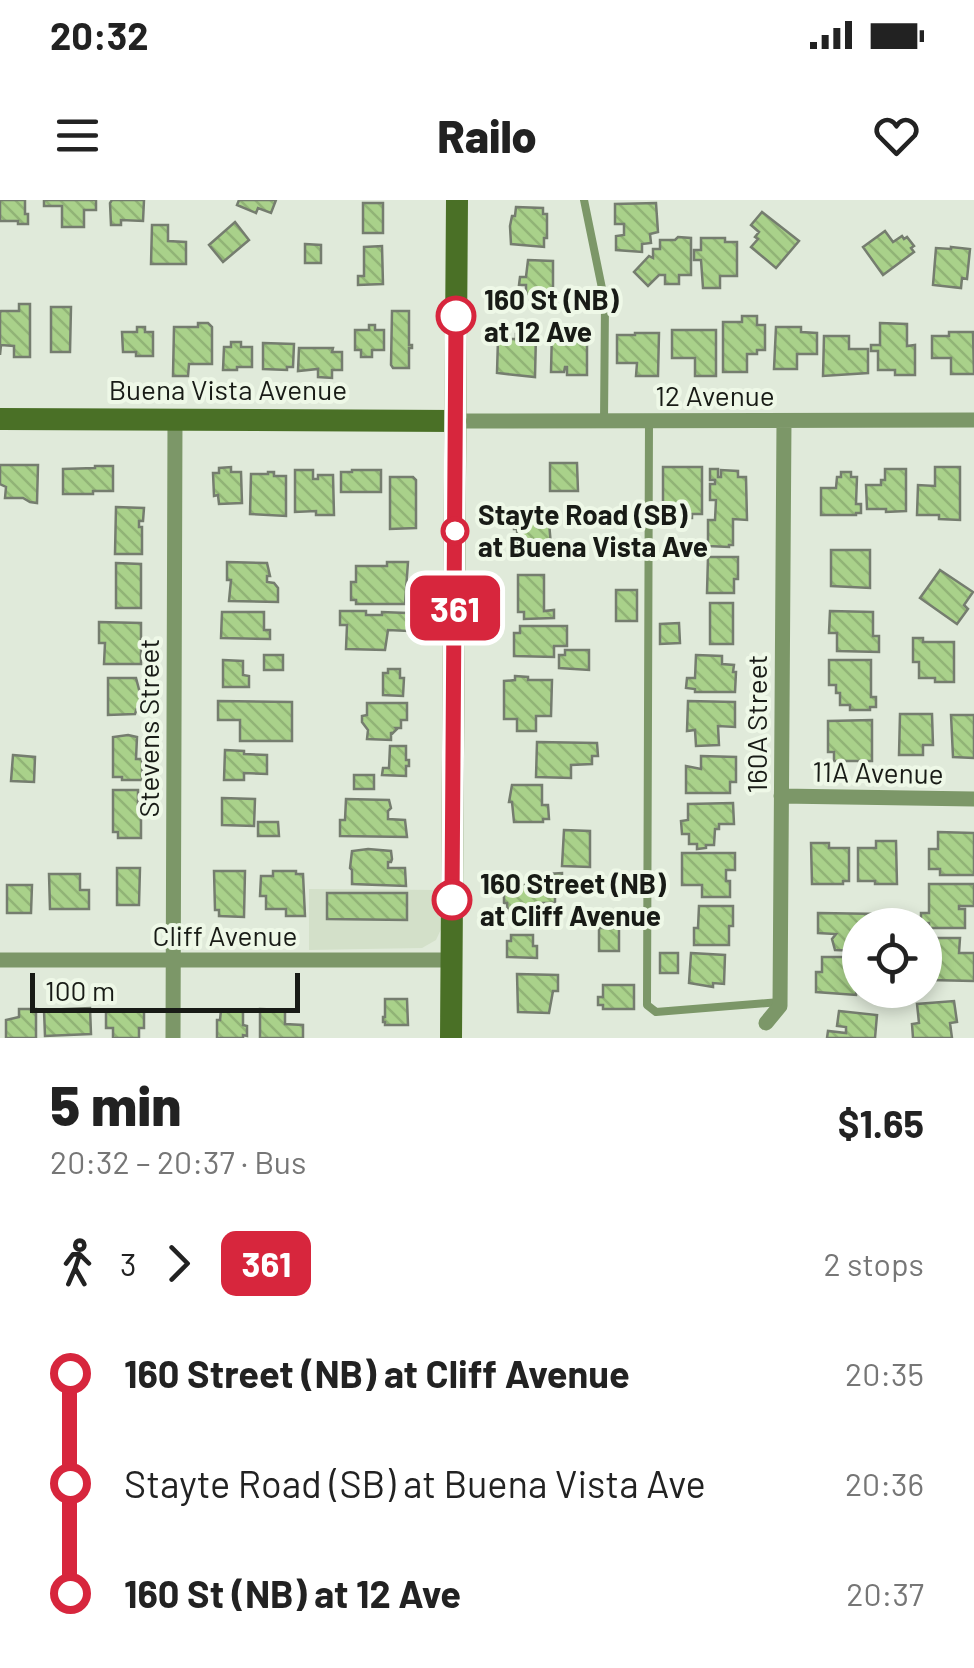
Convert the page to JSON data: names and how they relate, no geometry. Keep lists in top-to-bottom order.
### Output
{
  "streets": {
    "main road": ["Buena Vista Avenue"],
    "street": [
      "12 Avenue",
      "160A Street",
      "Stevens Street",
      "11A Avenue",
      "Cliff Avenue"
    ]
  },
  "crossings": [
    ["Buena Vista Avenue", "12 Avenue"],
    ["Buena Vista Avenue", "Stevens Street"],
    ["12 Avenue", "160A Street"],
    ["160A Street", "11A Avenue"],
    ["Stevens Street", "Cliff Avenue"]
  ],
  "places": ["160 St (NB) at 12 Ave", "Stayte Road (SB) at Buena Vista Ave", "160 Street (NB) at Cliff Avenue"],
  "lines": ["bus line 361"],
  "scale_bar": "100 m",
  "page": {
    "status": "20:32",
    "header": "Railo",
    "on_map": "361",
    "scale": "100 m",
    "heading": ["5 min", "20:32 – 20:37 · Bus", "$1.65"],
    "legs": ["3", "361", "2 stops"],
    "list": [
      {
        "name": "160 Street (NB) at Cliff Avenue",
        "value": "20:35"
      },
      {
        "name": "Stayte Road (SB) at Buena Vista Ave",
        "value": "20:36"
      },
      {
        "name": "160 St (NB) at 12 Ave",
        "value": "20:37"
      }
    ]
  }
}
